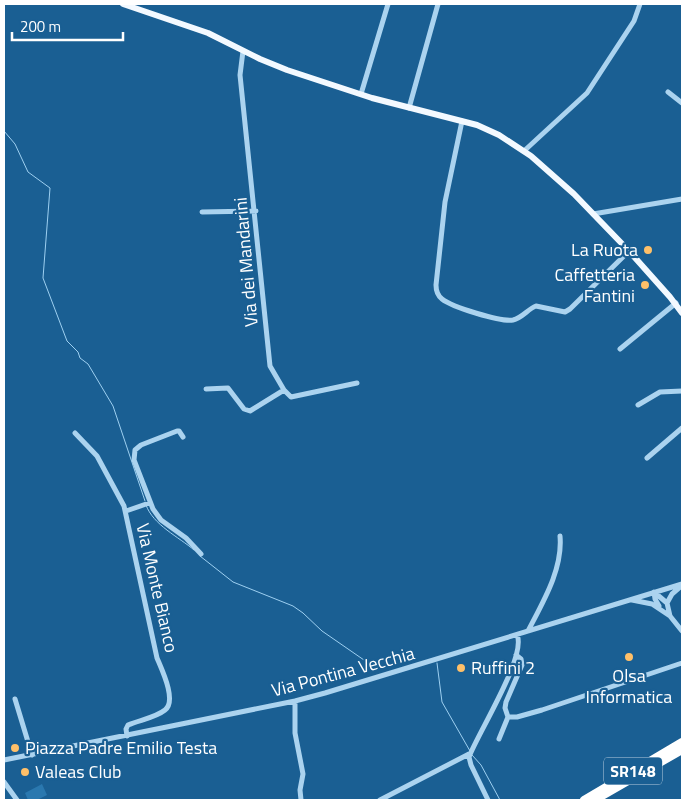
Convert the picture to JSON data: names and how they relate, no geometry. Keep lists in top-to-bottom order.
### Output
{
  "streets": {
    "highway": ["SR148"],
    "street": ["Via dei Mandarini", "Via Monte Bianco", "Via Pontina Vecchia"]
  },
  "crossings": [
    ["Via Monte Bianco", "Via Pontina Vecchia"]
  ],
  "places": [
    "La Ruota",
    "Caffetteria Fantini",
    "Olsa Informatica",
    "Ruffini 2",
    "Piazza Padre Emilio Testa",
    "Valeas Club"
  ],
  "scale_bar": "200 m"
}
